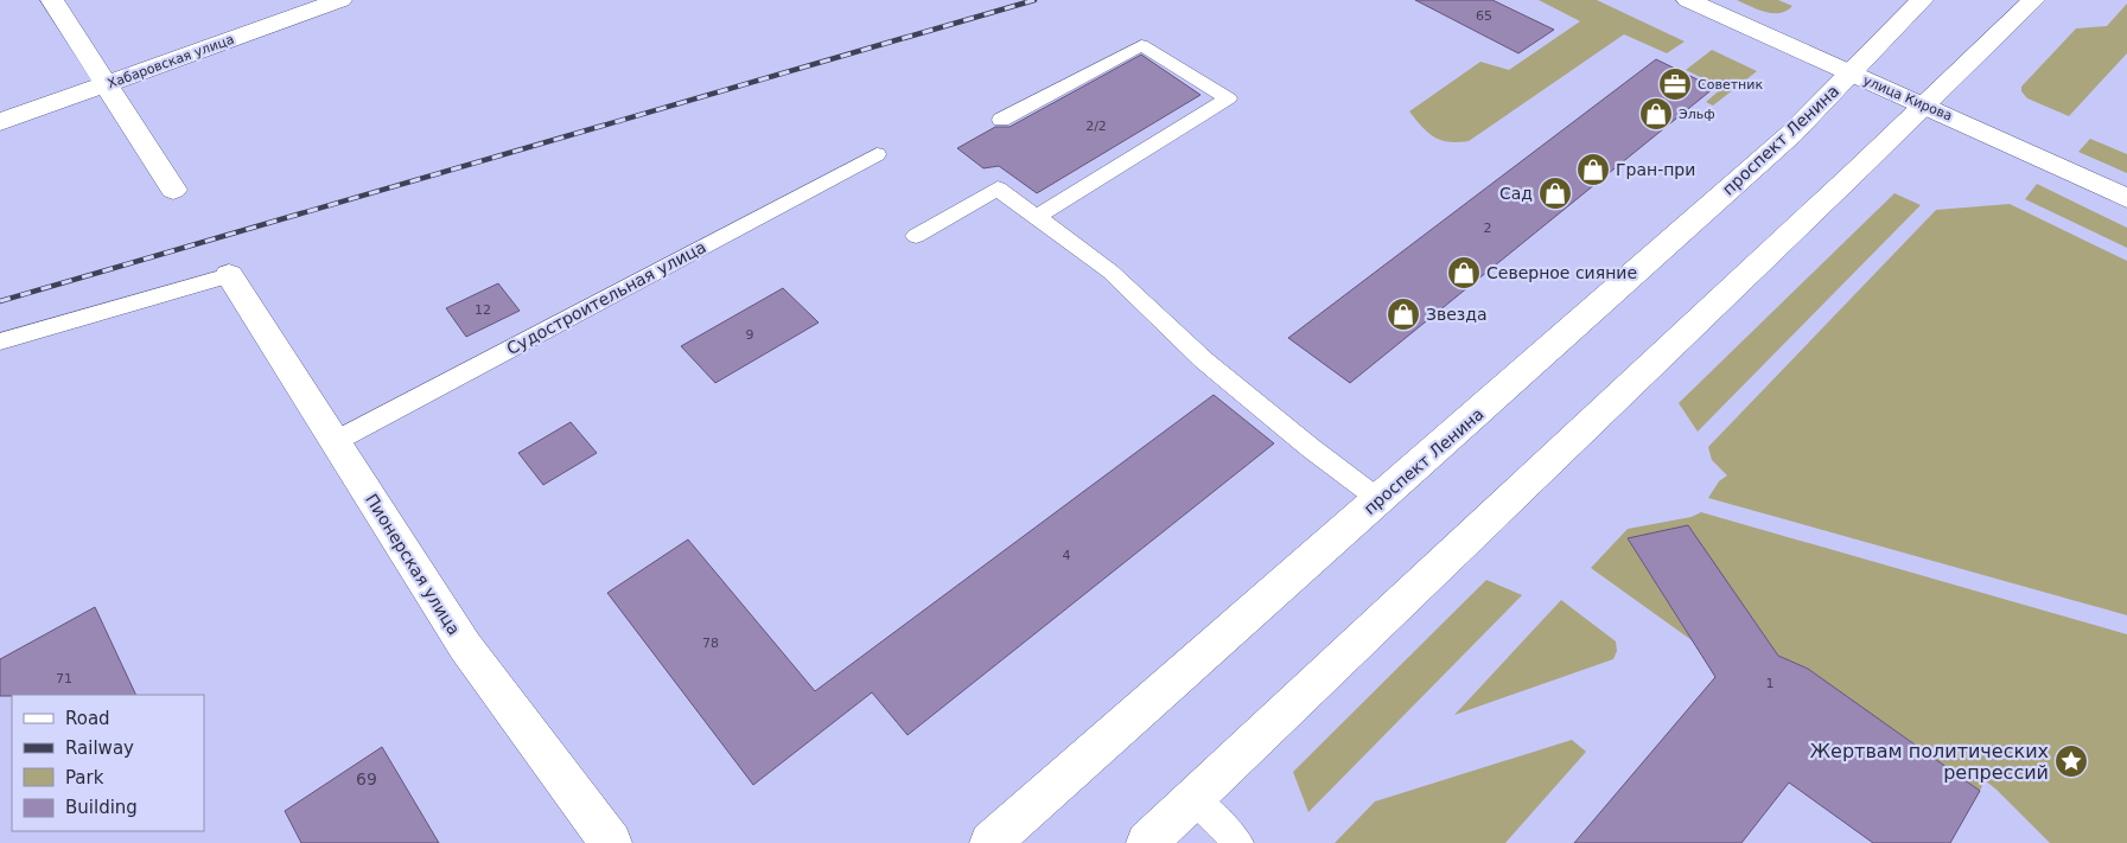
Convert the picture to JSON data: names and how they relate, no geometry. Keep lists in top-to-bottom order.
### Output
{
  "streets": {
    "main road": [
      "Хабаровская улица",
      "улица Кирова",
      "проспект Ленина",
      "Пионерская улица"
    ],
    "lane": ["Судостроительная улица"]
  },
  "crossings": [
    ["улица Кирова", "проспект Ленина"],
    ["Судостроительная улица", "Пионерская улица"]
  ],
  "places": {
    "office": ["Советник"],
    "shop": [
      "Эльф",
      "Гран-при",
      "Сад",
      "Северное сияние",
      "Звезда"
    ],
    "place": ["Жертвам политических репрессий"]
  },
  "house_numbers": [
    "65",
    "2/2",
    "2",
    "12",
    "9",
    "4",
    "78",
    "71",
    "1",
    "69"
  ],
  "legend": [
    "Road",
    "Railway",
    "Park",
    "Building"
  ]
}
